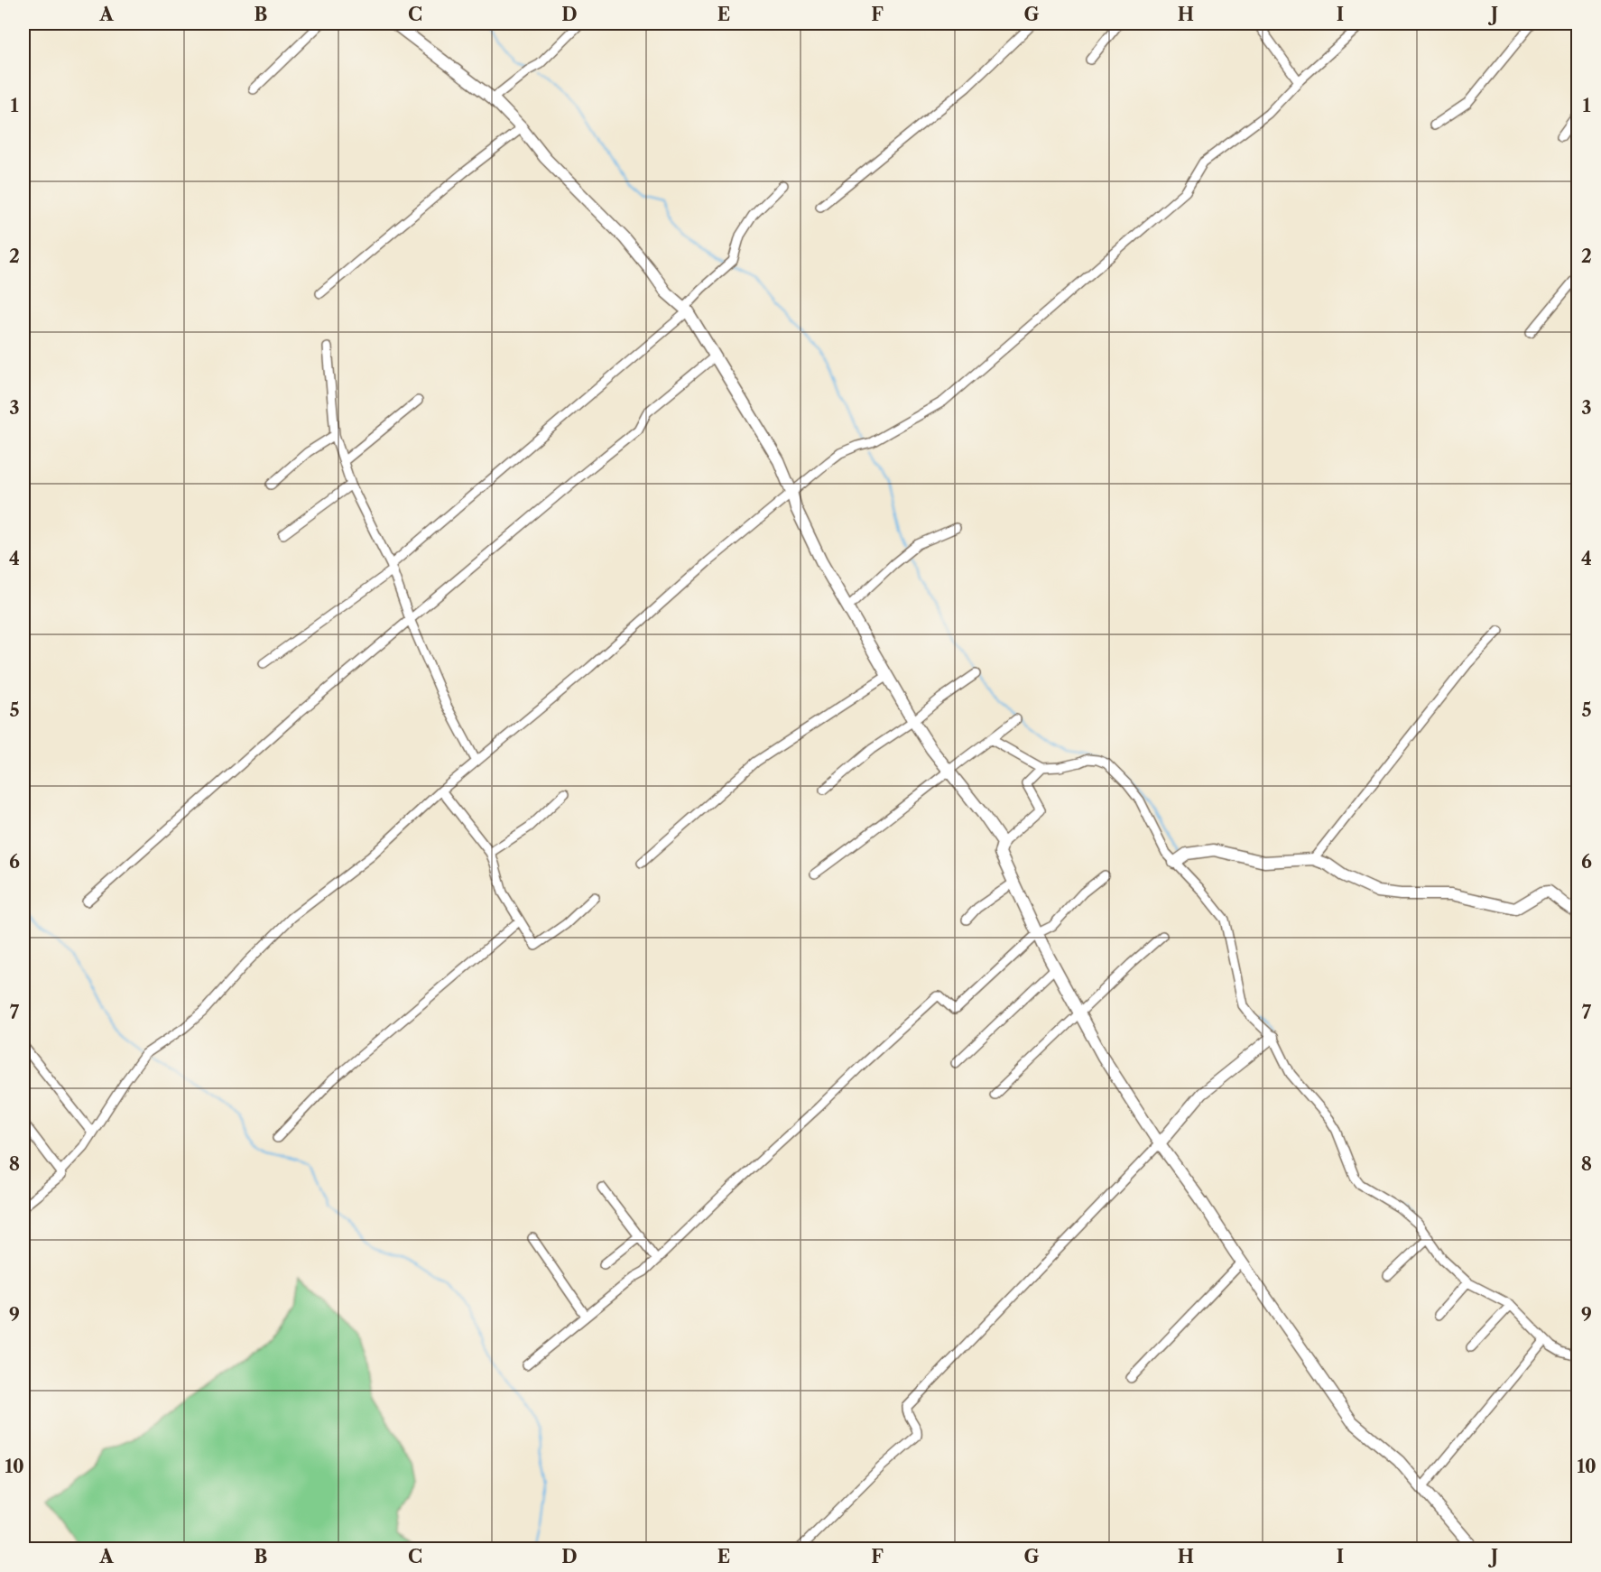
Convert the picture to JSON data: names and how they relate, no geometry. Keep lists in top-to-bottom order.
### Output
{
  "grid": {
    "columns": [
      "A",
      "B",
      "C",
      "D",
      "E",
      "F",
      "G",
      "H",
      "I",
      "J"
    ],
    "rows": [
      "1",
      "2",
      "3",
      "4",
      "5",
      "6",
      "7",
      "8",
      "9",
      "10"
    ]
  }
}
